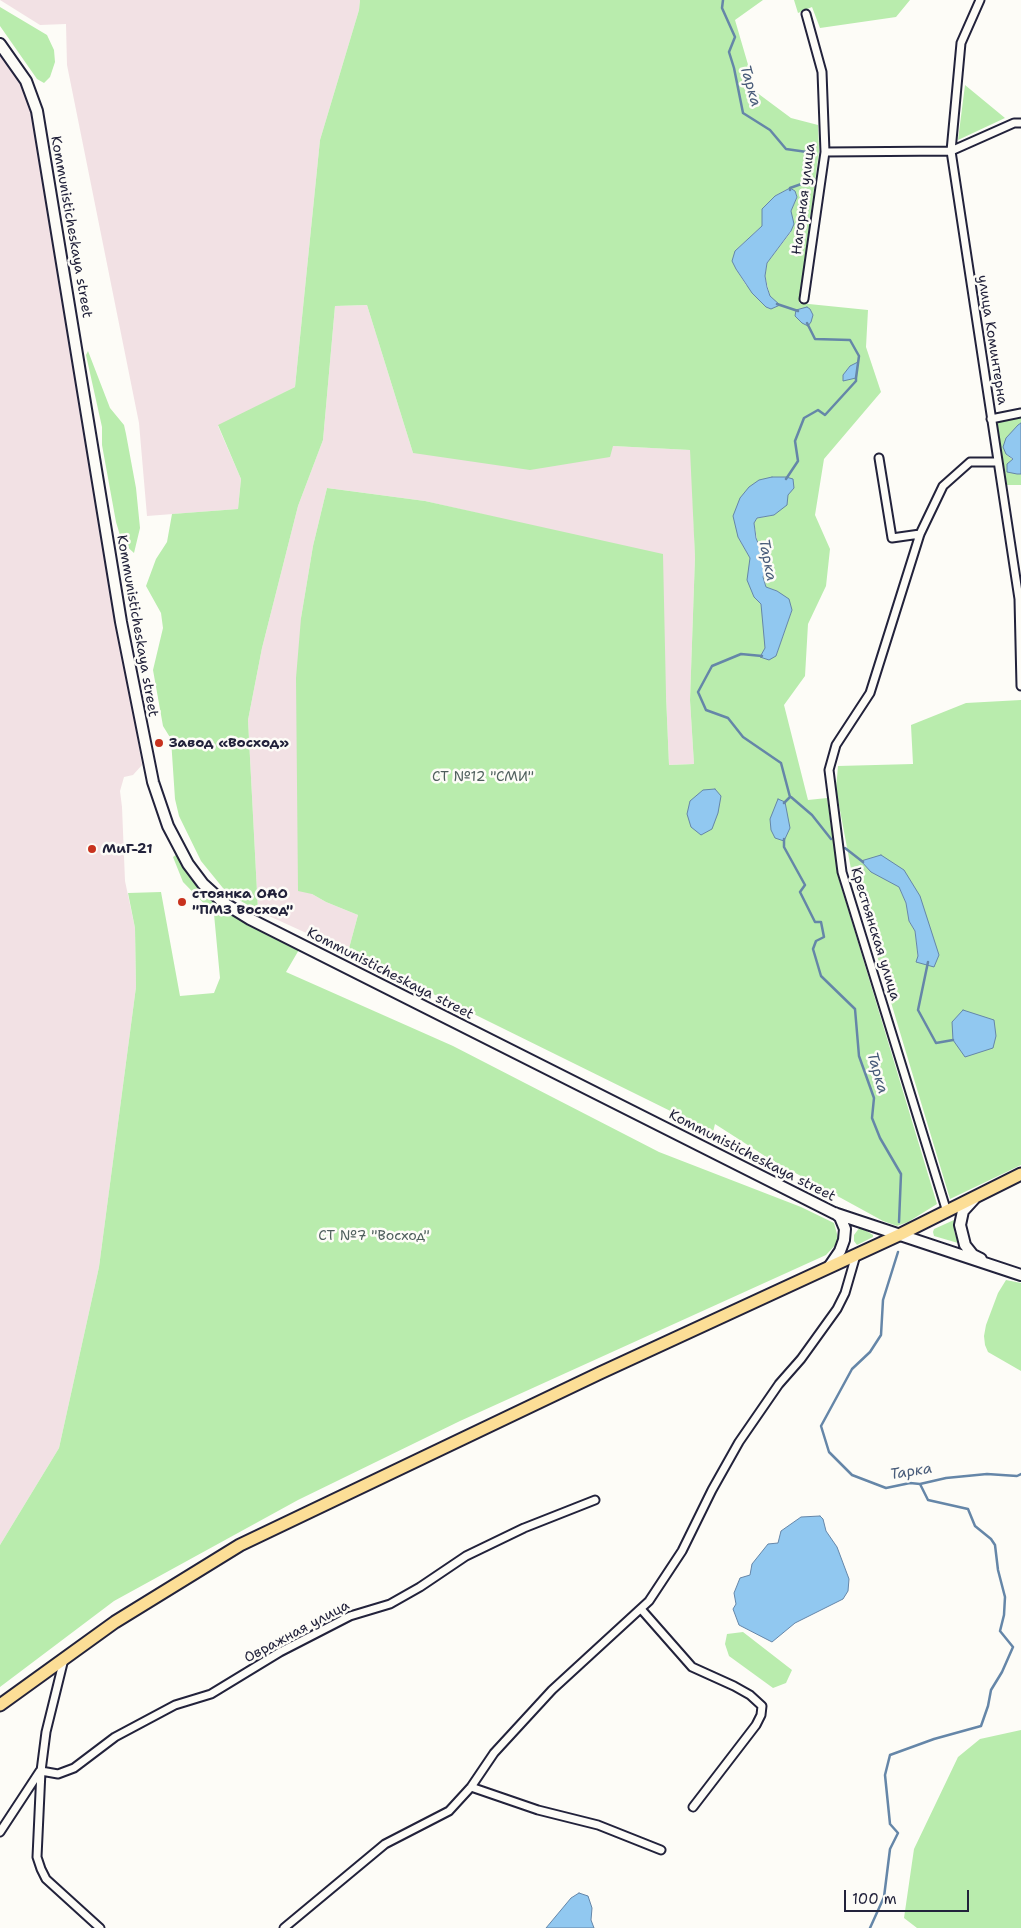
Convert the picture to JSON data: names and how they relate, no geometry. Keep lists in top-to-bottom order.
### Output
{
  "streets": {
    "main road": ["Kommunisticheskaya street"],
    "street": [
      "Нагорная улица",
      "улица Коминтерна",
      "Крестьянская улица",
      "Овражная улица"
    ]
  },
  "crossings": [
    ["улица Коминтерна", "Крестьянская улица"]
  ],
  "water": ["Тарка"],
  "parks": ["СТ №12 \"СМИ\"", "СТ №7 \"Восход\""],
  "places": ["Завод «Восход»", "МиГ-21", "стоянка ОАО \"ПМЗ Восход\""],
  "scale_bar": "100 m"
}
